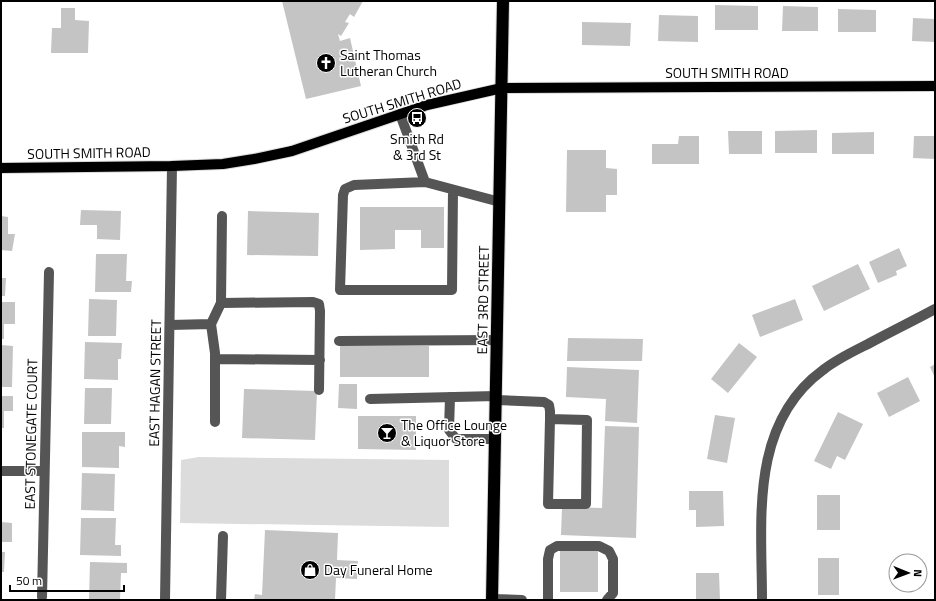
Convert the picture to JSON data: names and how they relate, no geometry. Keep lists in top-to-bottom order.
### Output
{
  "streets": {
    "highway": ["EAST 3RD STREET"],
    "main road": ["SOUTH SMITH ROAD"],
    "street": ["EAST HAGAN STREET", "EAST STONEGATE COURT"]
  },
  "crossings": [
    ["SOUTH SMITH ROAD", "EAST 3RD STREET"],
    ["SOUTH SMITH ROAD", "EAST HAGAN STREET"]
  ],
  "places": {
    "church": ["Saint Thomas Lutheran Church"],
    "bus stop": ["Smith Rd & 3rd St"],
    "bar": ["The Office Lounge & Liquor Store"],
    "shop": ["Day Funeral Home"]
  },
  "scale_bar": "50 m",
  "north": "right"
}
